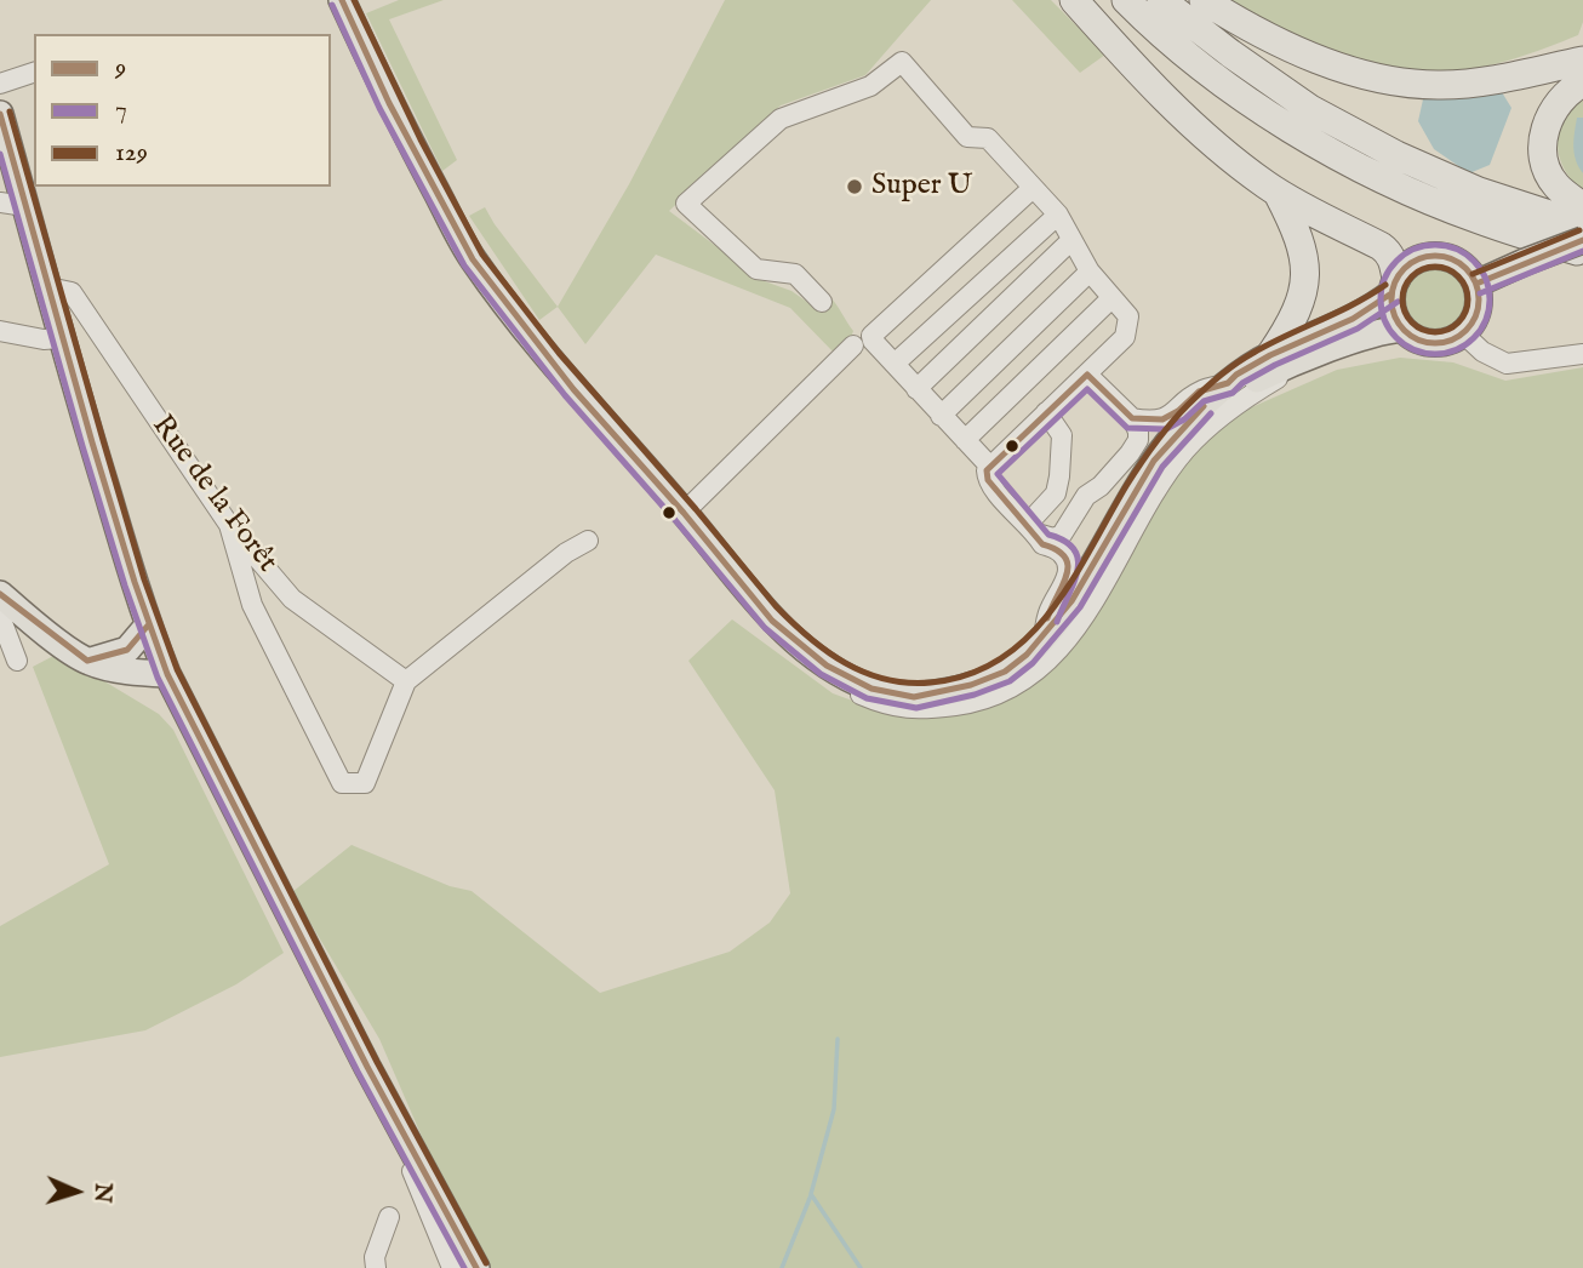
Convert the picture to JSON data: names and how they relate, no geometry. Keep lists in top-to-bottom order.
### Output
{
  "streets": {
    "street": ["Rue de la Forêt"]
  },
  "places": ["Super U"],
  "lines": ["transit line 9", "transit line 129", "transit line 7"],
  "legend": ["9", "7", "129"],
  "north": "right"
}
